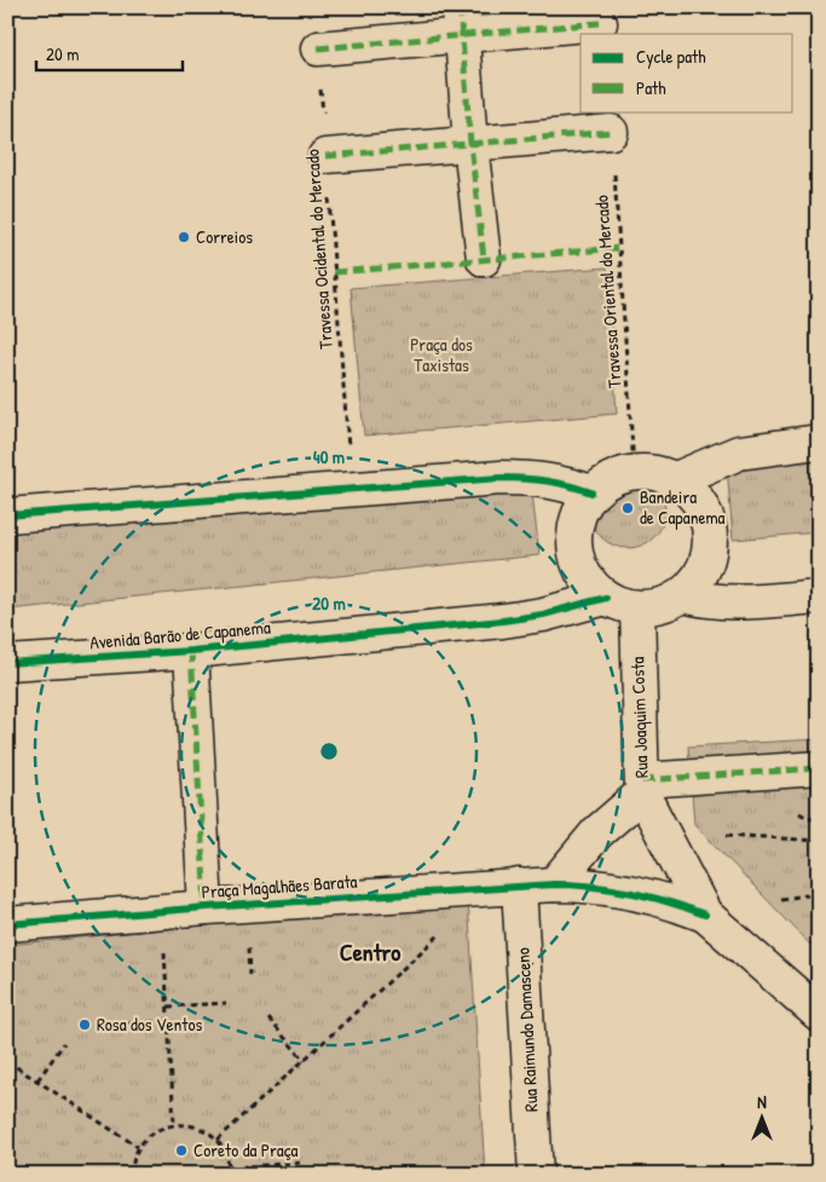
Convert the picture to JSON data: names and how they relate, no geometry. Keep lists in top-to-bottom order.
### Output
{
  "streets": {
    "street": [
      "Avenida Barão de Capanema",
      "Rua Joaquim Costa",
      "Praça Magalhães Barata",
      "Rua Raimundo Damasceno"
    ],
    "path": ["Travessa Ocidental do Mercado", "Travessa Oriental do Mercado"]
  },
  "crossings": [
    ["Travessa Oriental do Mercado", "Avenida Barão de Capanema"],
    ["Travessa Oriental do Mercado", "Rua Joaquim Costa"],
    ["Avenida Barão de Capanema", "Rua Joaquim Costa"],
    ["Rua Joaquim Costa", "Praça Magalhães Barata"],
    ["Praça Magalhães Barata", "Rua Raimundo Damasceno"]
  ],
  "districts": ["Centro"],
  "parks": ["Praça dos Taxistas"],
  "places": [
    "Correios",
    "Bandeira de Capanema",
    "Rosa dos Ventos",
    "Coreto da Praça"
  ],
  "legend": ["Cycle path", "Path"],
  "scale_bar": "20 m",
  "north": "top",
  "rings": ["40 m", "20 m"]
}
